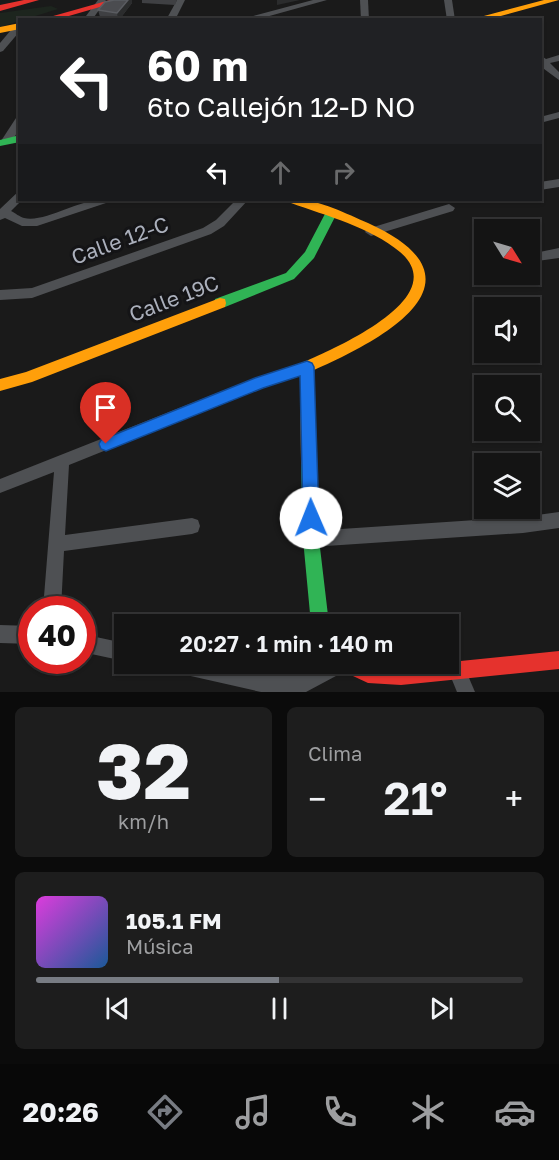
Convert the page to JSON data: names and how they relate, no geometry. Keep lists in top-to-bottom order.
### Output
{
  "streets": {
    "street": ["Calle 12-C", "Calle 19C"]
  },
  "north": "bottom right",
  "page": {
    "turn": ["60 m", "6to Callejón 12-D NO"],
    "limit": "40",
    "trip": "20:27 · 1 min · 140 m",
    "tile": [
      ["32", "km/h"],
      "Clima"
    ],
    "heat": ["−", "21°", "+"],
    "song": ["105.1 FM", "Música"],
    "tabs": "20:26"
  }
}
